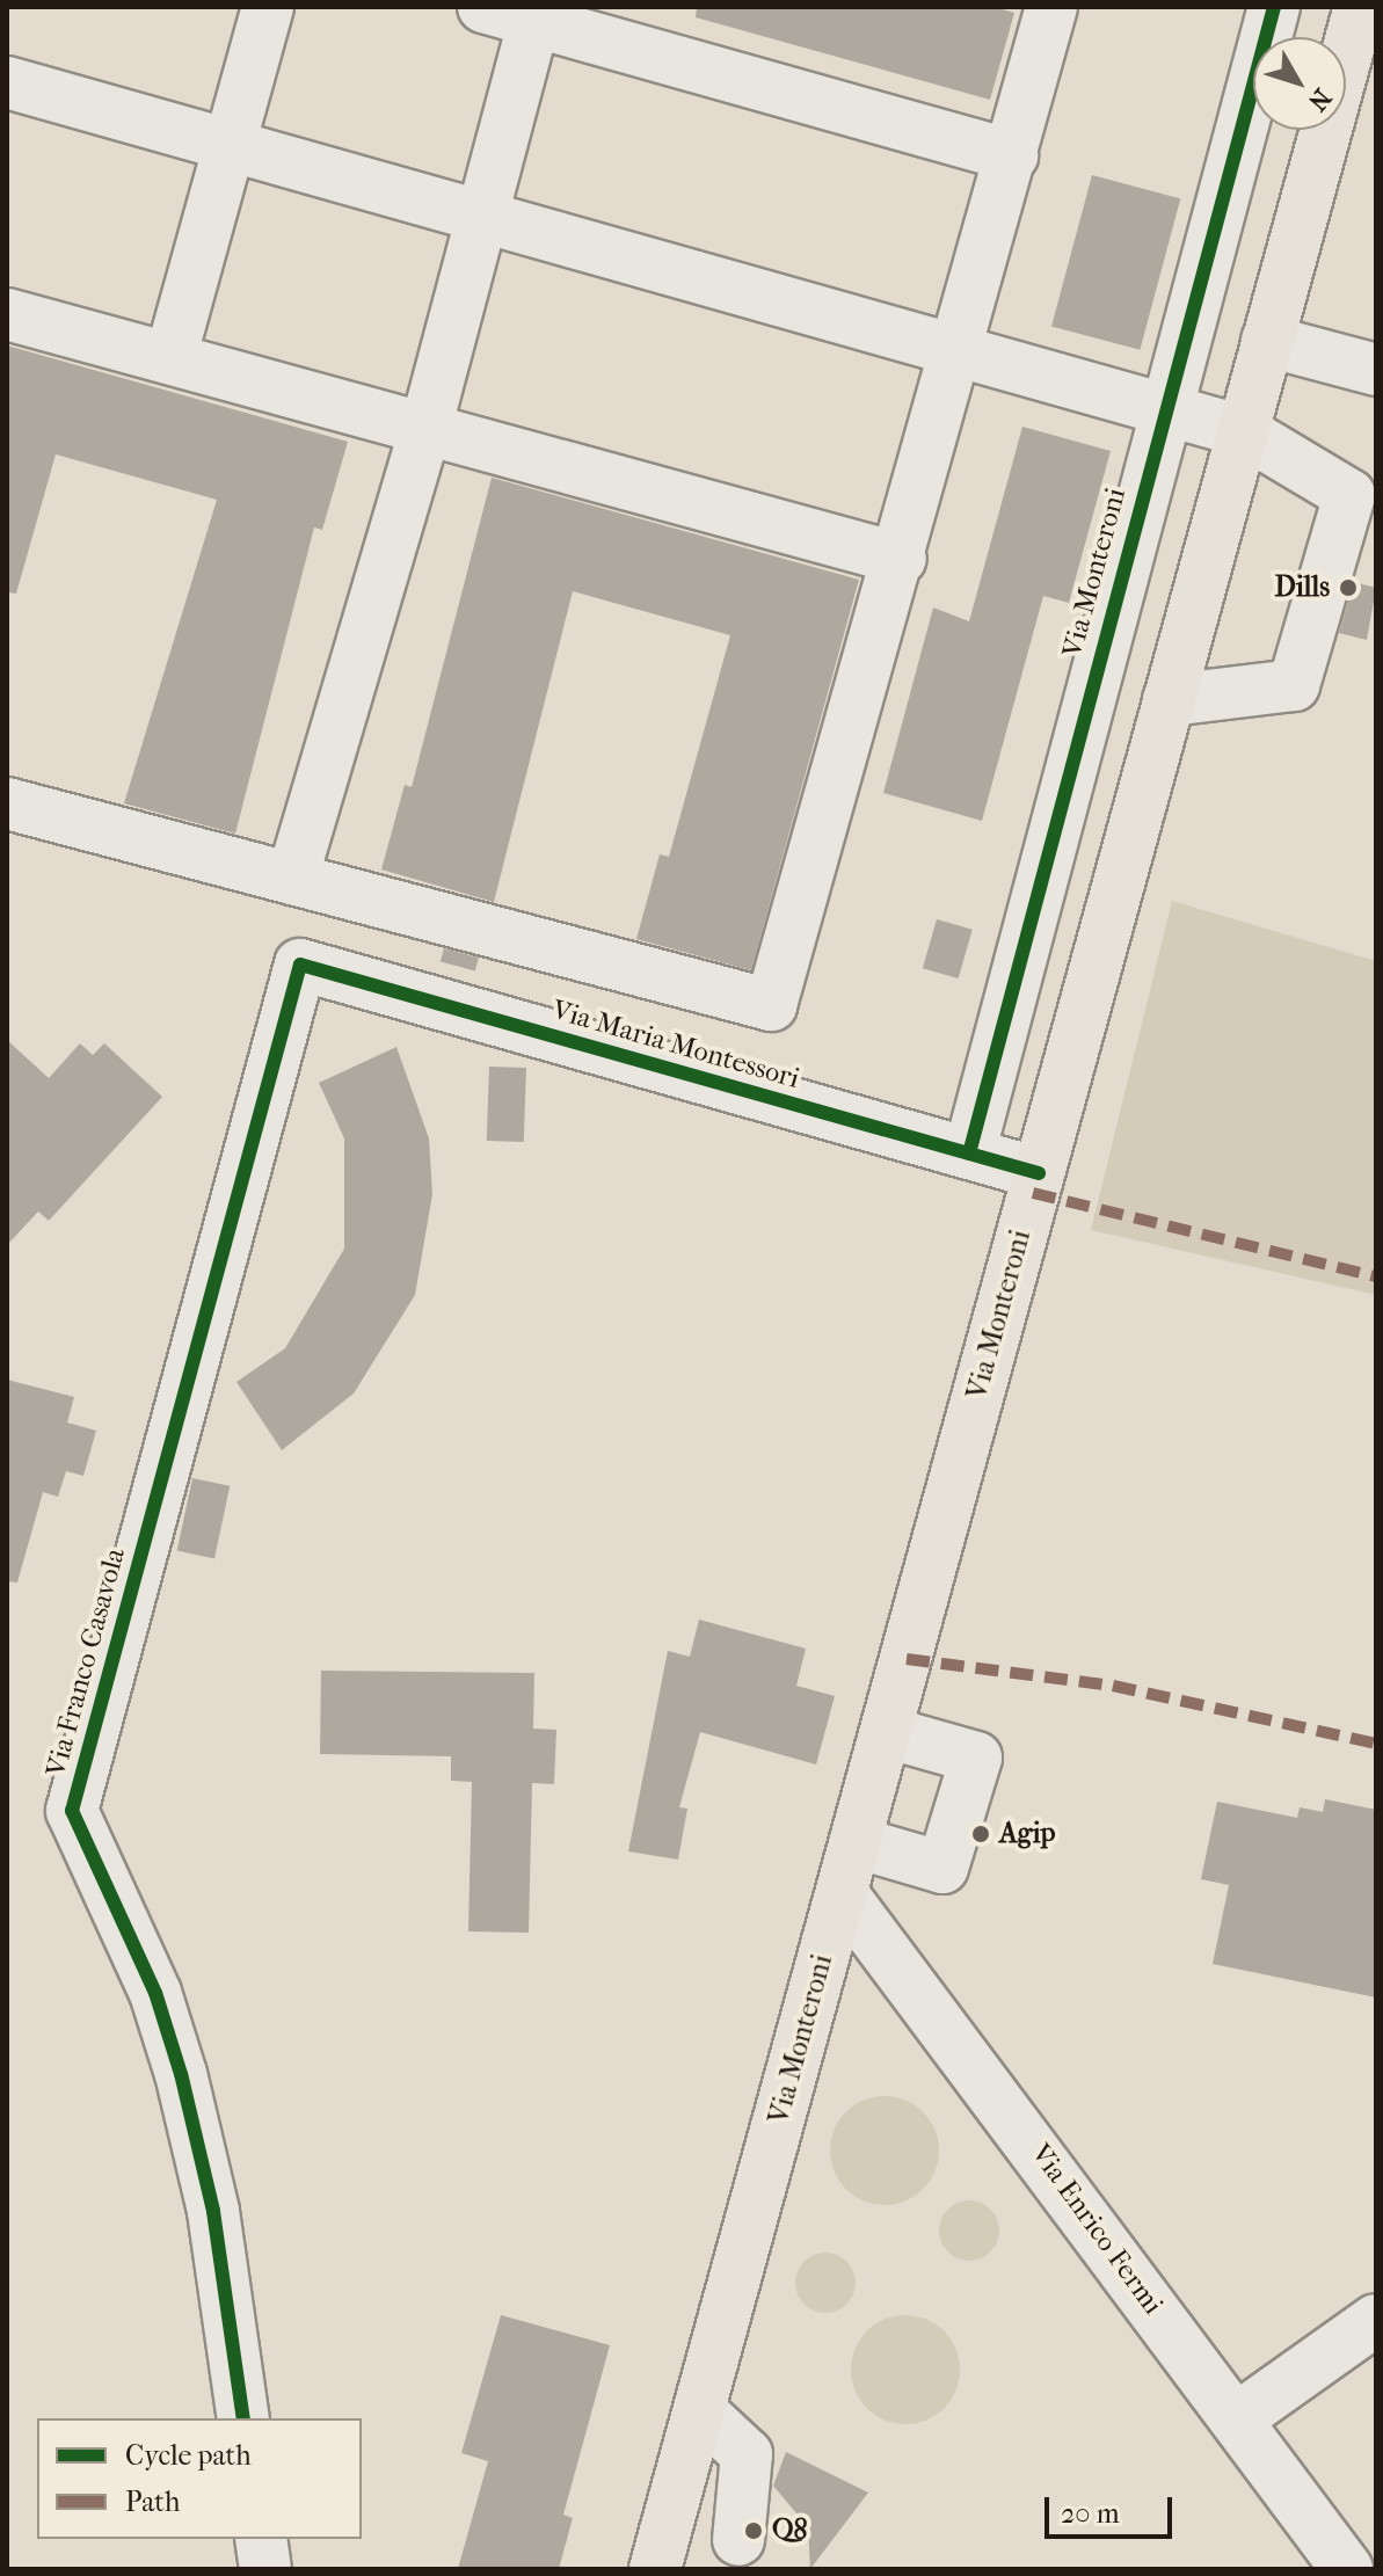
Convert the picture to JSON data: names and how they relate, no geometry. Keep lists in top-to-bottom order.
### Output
{
  "streets": {
    "main road": ["Via Monteroni"],
    "street": ["Via Maria Montessori", "Via Franco Casavola", "Via Enrico Fermi"]
  },
  "crossings": [
    ["Via Monteroni", "Via Maria Montessori"],
    ["Via Monteroni", "Via Enrico Fermi"],
    ["Via Maria Montessori", "Via Franco Casavola"]
  ],
  "places": ["Dills", "Agip", "Q8"],
  "legend": ["Cycle path", "Path"],
  "scale_bar": "20 m",
  "north": "bottom right"
}
